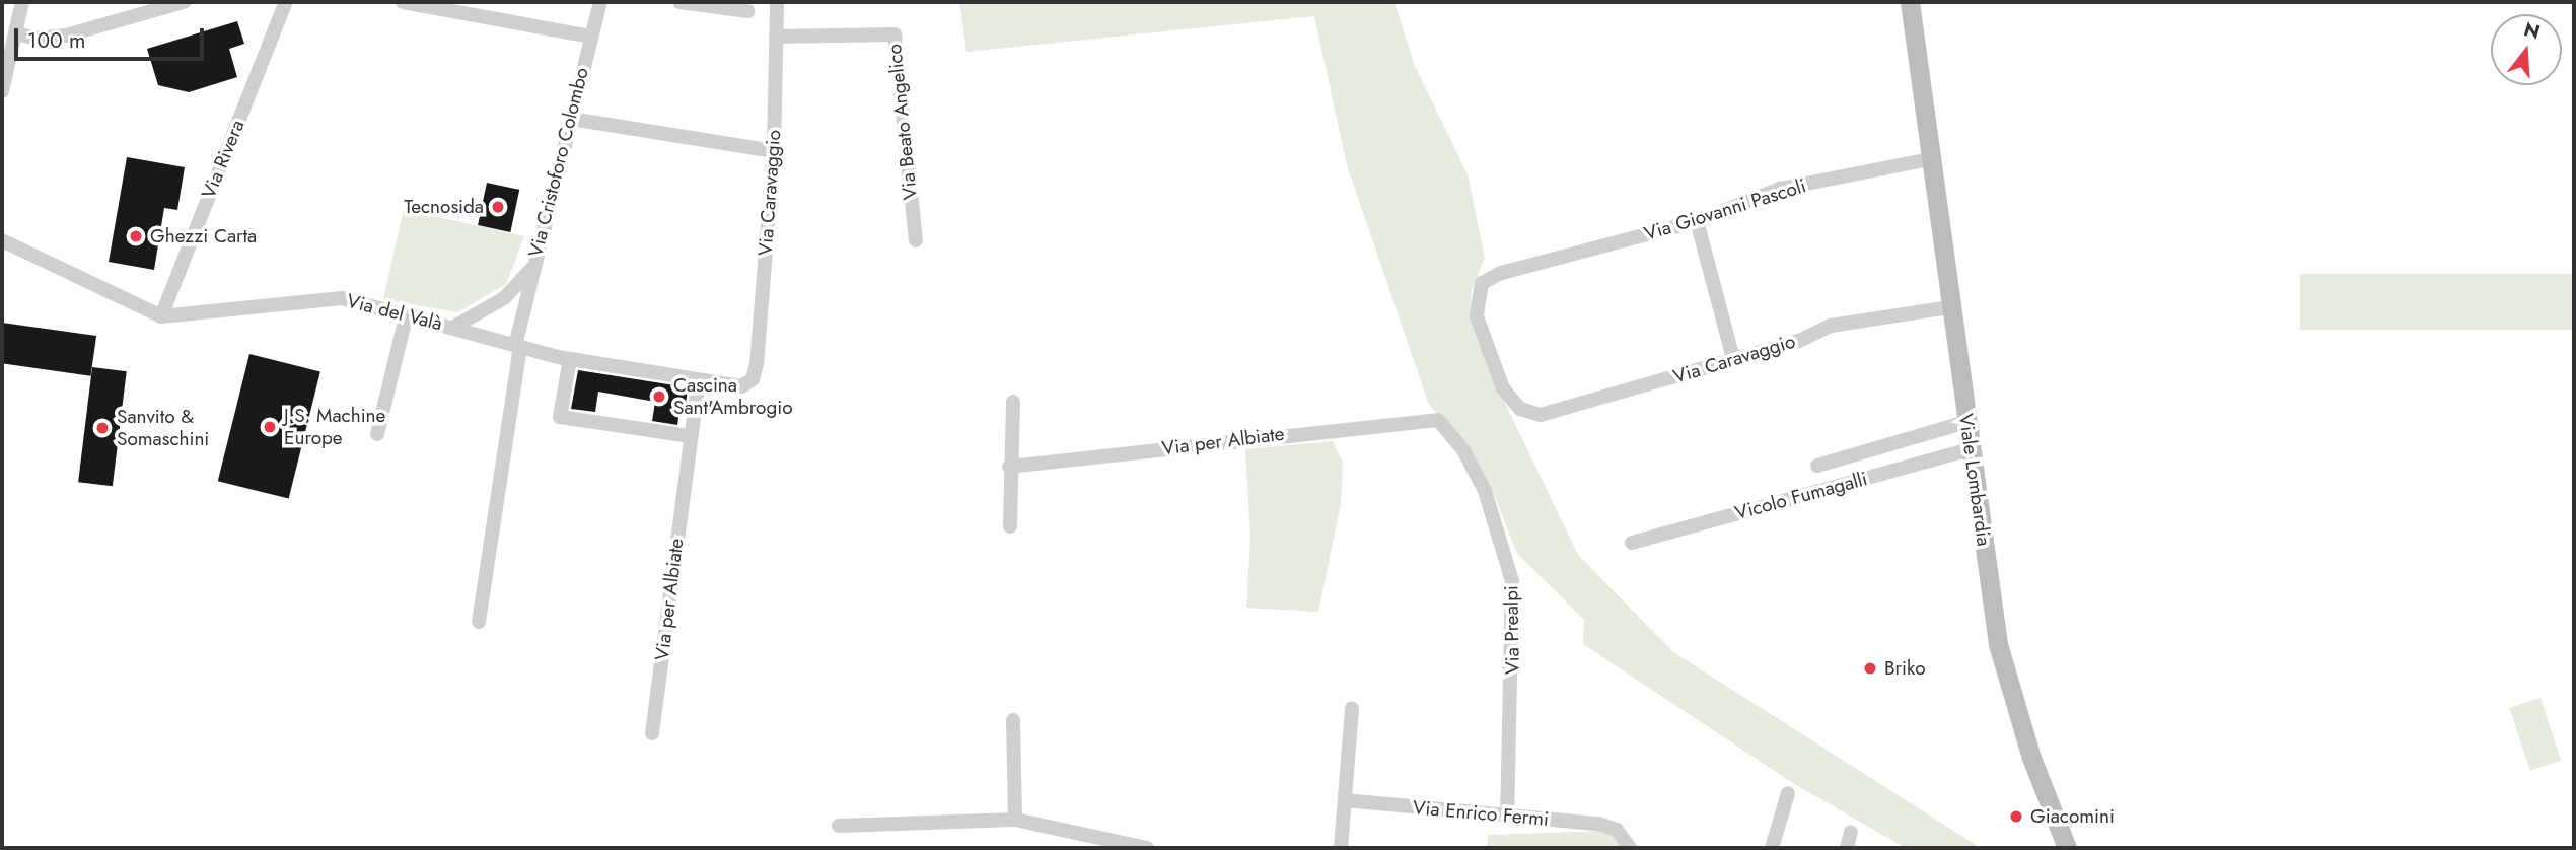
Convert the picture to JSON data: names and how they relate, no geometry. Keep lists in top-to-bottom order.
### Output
{
  "streets": {
    "main road": ["Viale Lombardia"],
    "street": [
      "Via Beato Angelico",
      "Via Rivera",
      "Via Cristoforo Colombo",
      "Via Caravaggio",
      "Via Giovanni Pascoli",
      "Via del Valà",
      "Via per Albiate",
      "Vicolo Fumagalli",
      "Via Prealpi",
      "Via Enrico Fermi"
    ]
  },
  "crossings": [
    ["Via Beato Angelico", "Via Caravaggio"],
    ["Via Rivera", "Via del Valà"],
    ["Via Cristoforo Colombo", "Via del Valà"],
    ["Via Caravaggio", "Via Giovanni Pascoli"],
    ["Via Caravaggio", "Via del Valà"],
    ["Via Caravaggio", "Viale Lombardia"],
    ["Via Giovanni Pascoli", "Viale Lombardia"],
    ["Via del Valà", "Via per Albiate"],
    ["Via per Albiate", "Via Prealpi"],
    ["Viale Lombardia", "Vicolo Fumagalli"],
    ["Via Prealpi", "Via Enrico Fermi"]
  ],
  "places": [
    "Tecnosida",
    "Ghezzi Carta",
    "Cascina Sant'Ambrogio",
    "J.S. Machine Europe",
    "Sanvito & Somaschini",
    "Briko",
    "Giacomini"
  ],
  "scale_bar": "100 m",
  "north": "top"
}
